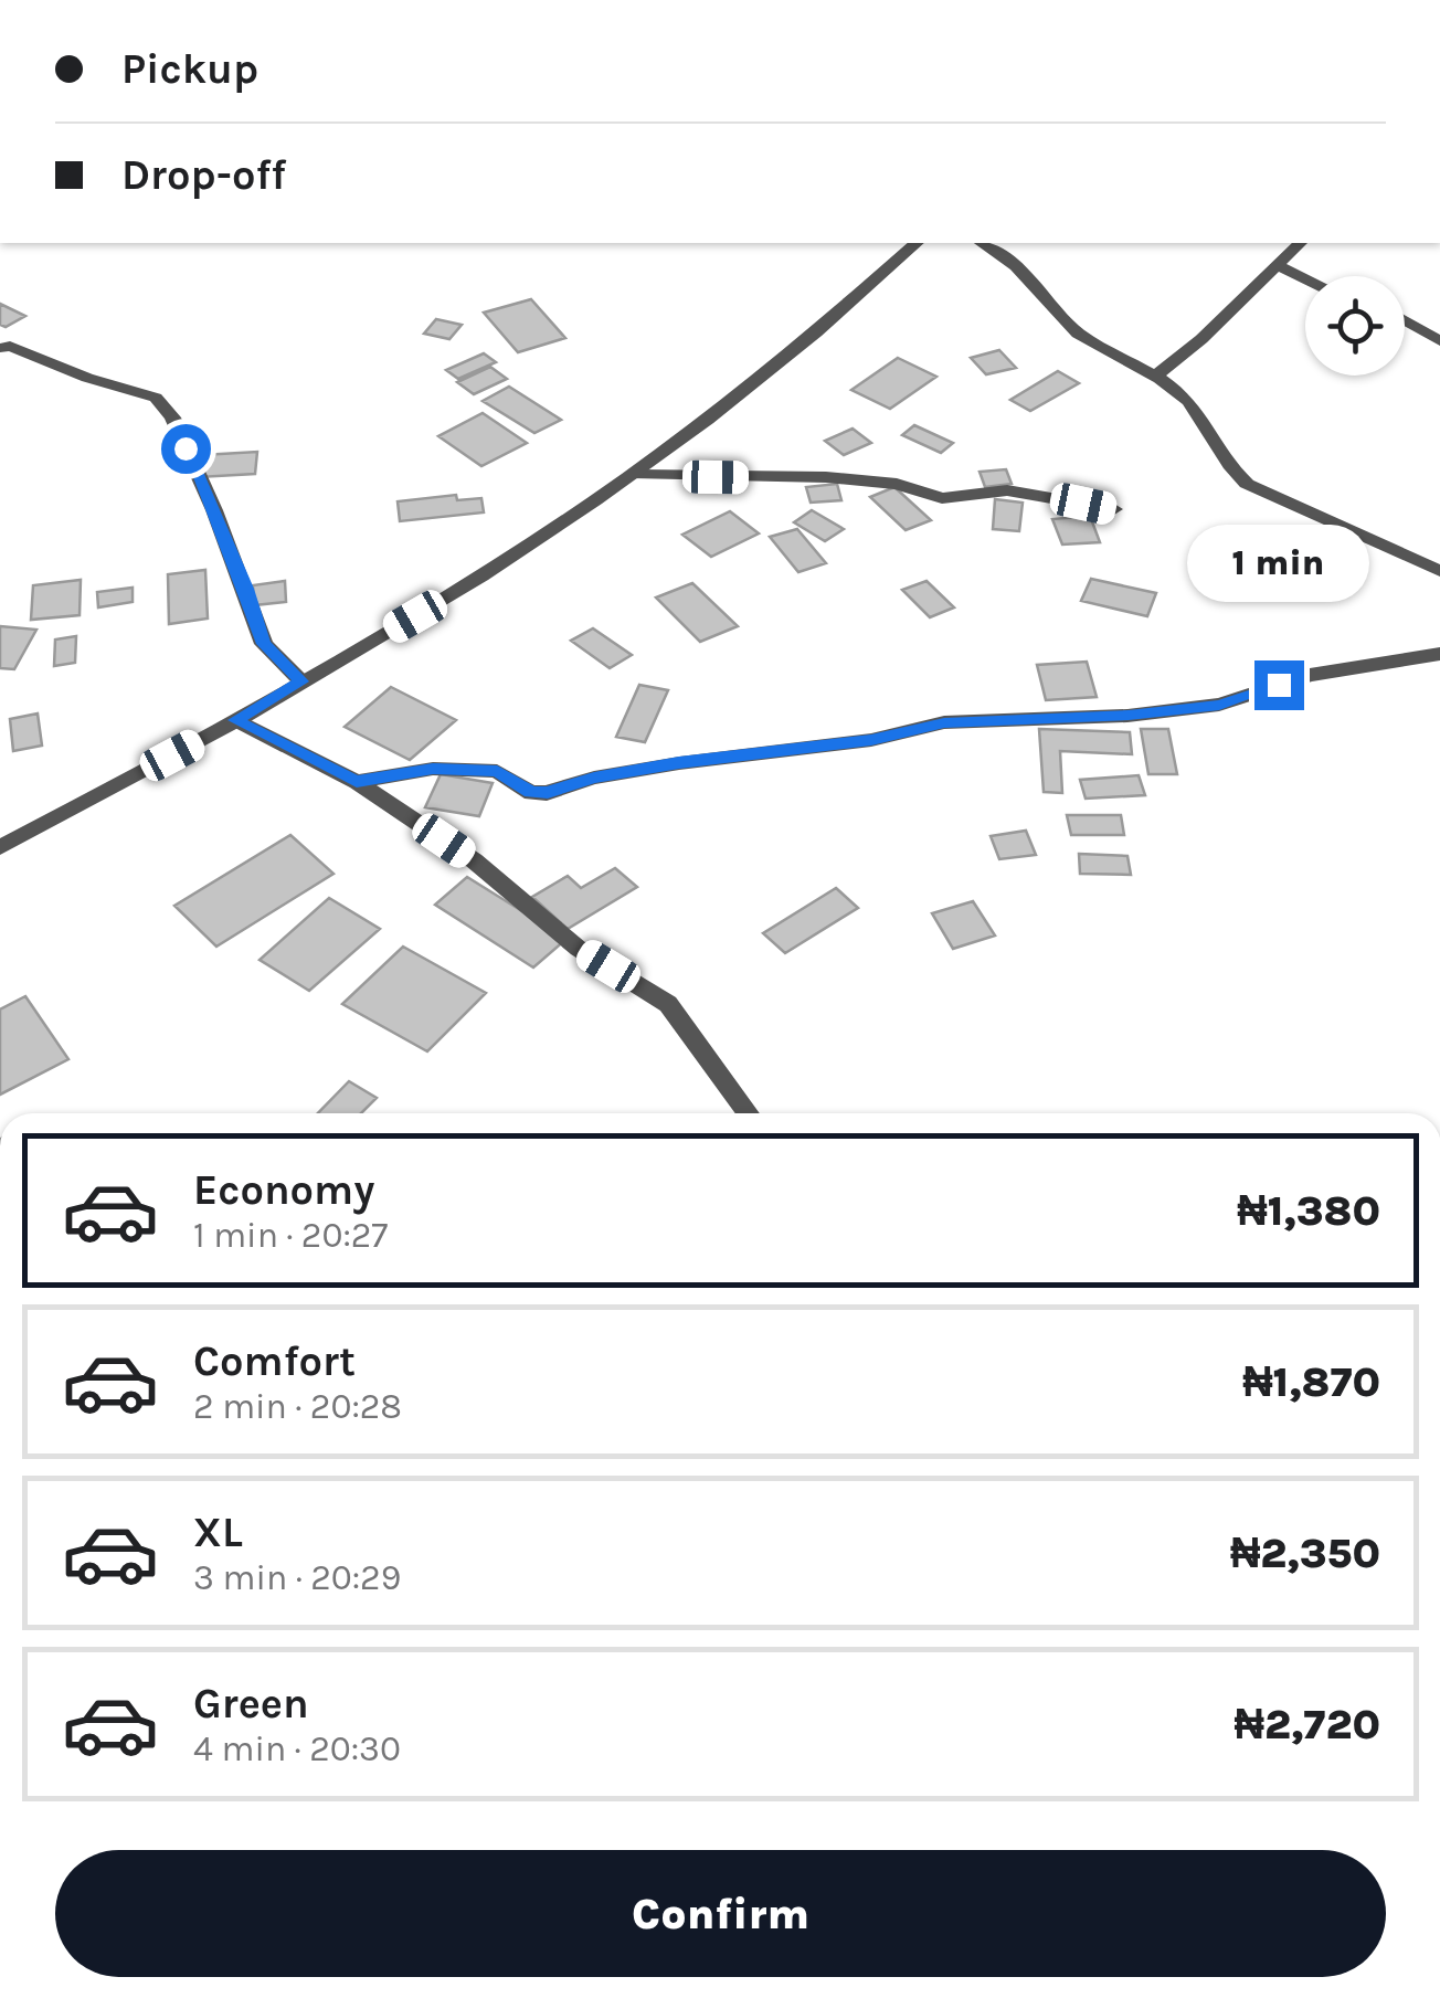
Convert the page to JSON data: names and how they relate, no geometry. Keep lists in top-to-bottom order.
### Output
{
  "page": {
    "banner": ["Pickup", "Drop-off"],
    "bubble": "1 min",
    "list": [
      {
        "name": "Economy",
        "note": "1 min · 20:27",
        "value": "₦1,380"
      },
      {
        "name": "Comfort",
        "note": "2 min · 20:28",
        "value": "₦1,870"
      },
      {
        "name": "XL",
        "note": "3 min · 20:29",
        "value": "₦2,350"
      },
      {
        "name": "Green",
        "note": "4 min · 20:30",
        "value": "₦2,720"
      }
    ],
    "buttons": "Confirm"
  }
}
